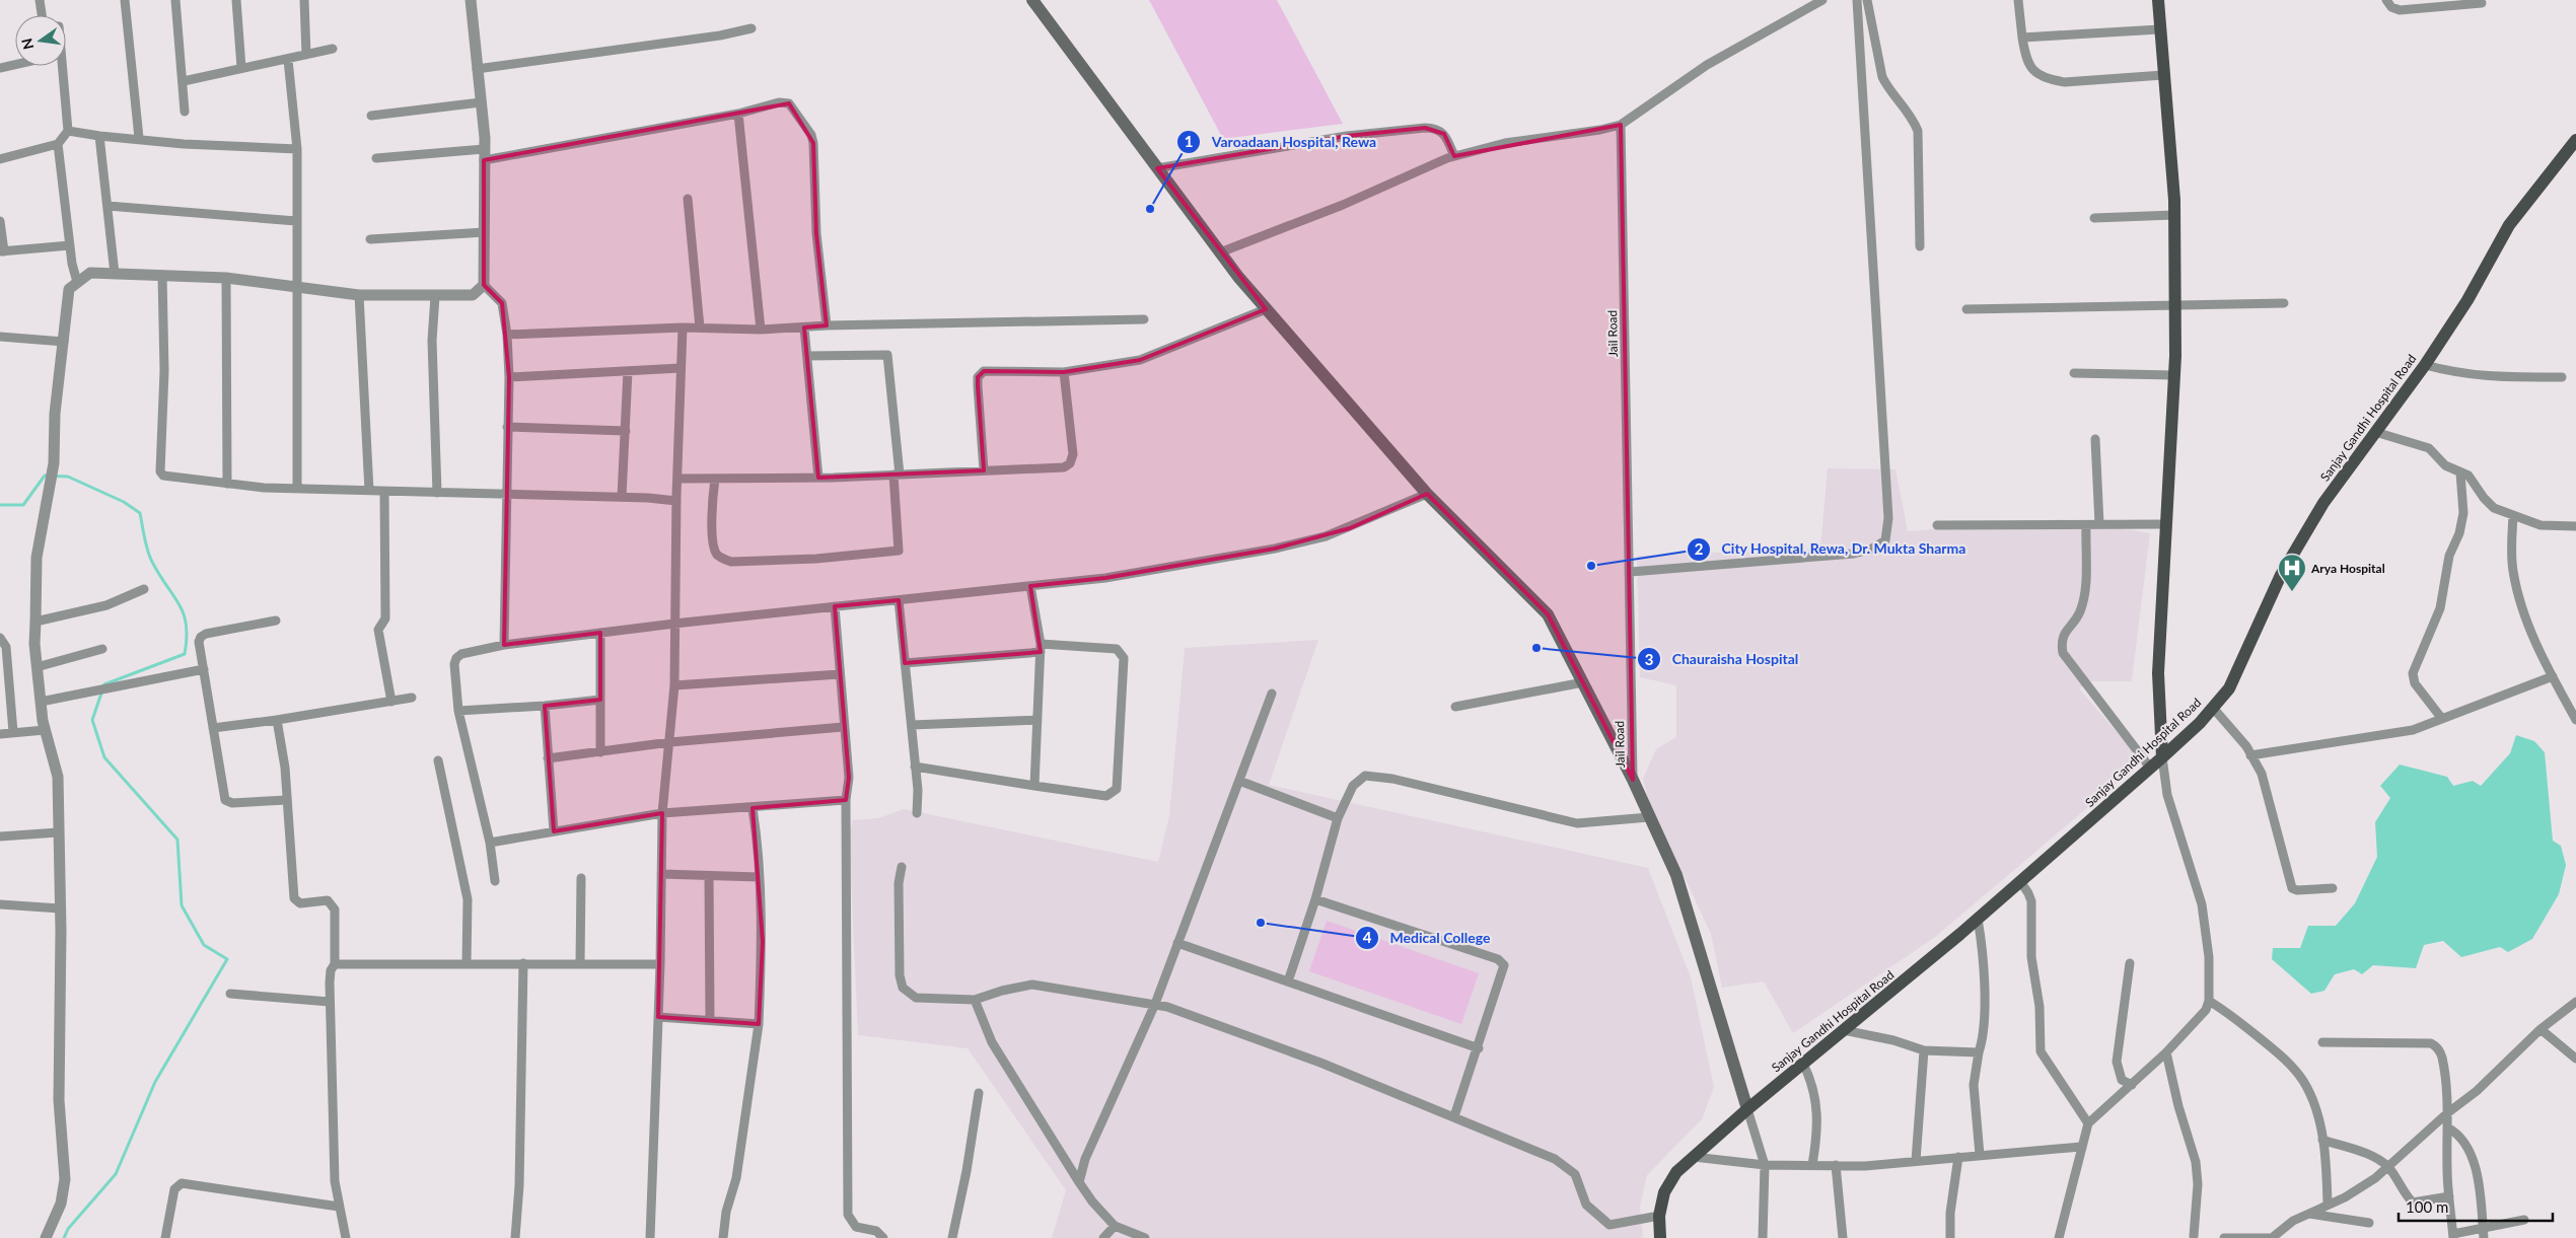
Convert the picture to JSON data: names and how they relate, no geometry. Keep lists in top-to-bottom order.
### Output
{
  "streets": {
    "main road": ["Sanjay Gandhi Hospital Road"],
    "street": ["Jail Road"]
  },
  "places": {
    "other": [
      "Varoadaan Hospital, Rewa",
      "City Hospital, Rewa, Dr. Mukta Sharma",
      "Chauraisha Hospital",
      "Medical College"
    ],
    "hospital": ["Arya Hospital"]
  },
  "scale_bar": "100 m",
  "north": "left"
}
